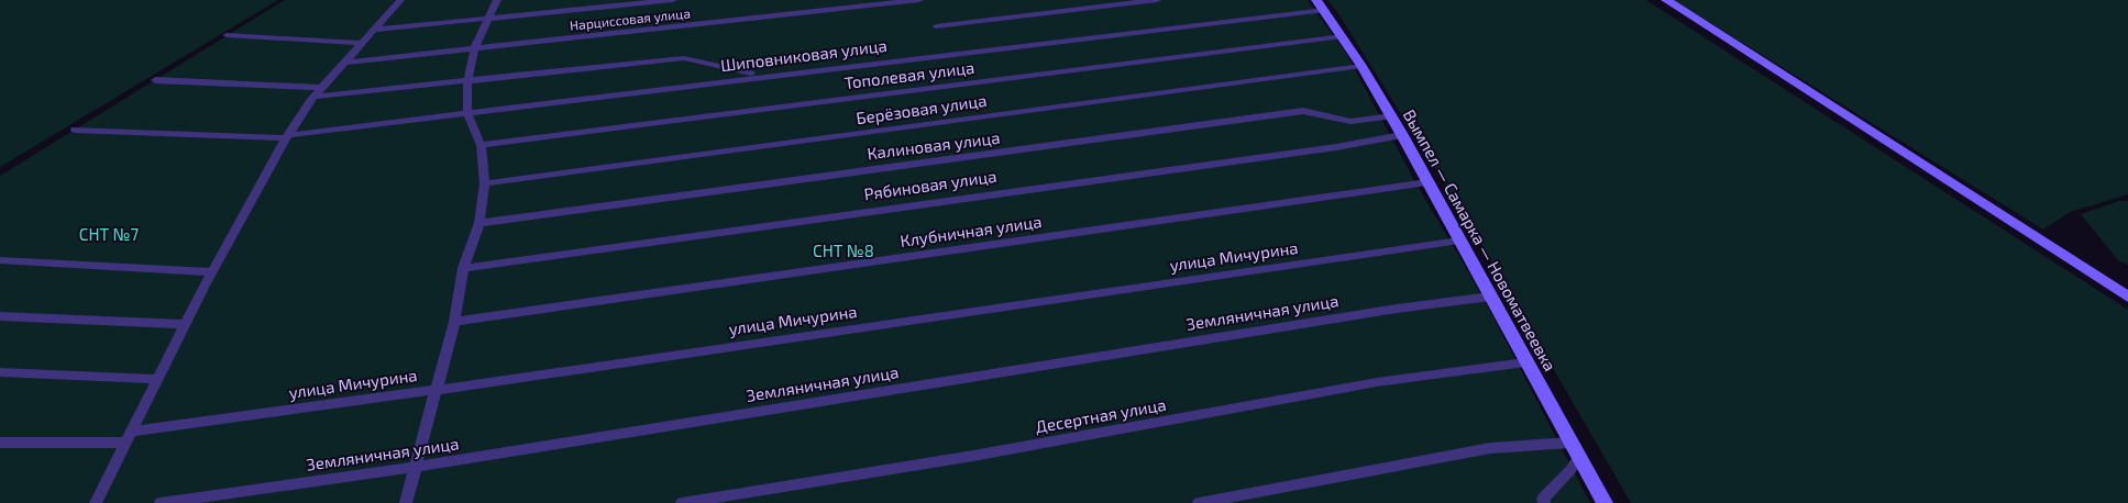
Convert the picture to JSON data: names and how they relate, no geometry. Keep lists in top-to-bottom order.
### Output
{
  "streets": {
    "main road": ["Вымпел — Самарка — Новоматвеевка"],
    "street": [
      "Нарциссовая улица",
      "Шиповниковая улица",
      "Тополевая улица",
      "Берёзовая улица",
      "Калиновая улица",
      "Рябиновая улица",
      "Клубничная улица",
      "улица Мичурина",
      "Земляничная улица",
      "Десертная улица"
    ]
  },
  "crossings": [
    ["Шиповниковая улица", "Вымпел — Самарка — Новоматвеевка"],
    ["Тополевая улица", "Вымпел — Самарка — Новоматвеевка"],
    ["Берёзовая улица", "Вымпел — Самарка — Новоматвеевка"],
    ["Калиновая улица", "Вымпел — Самарка — Новоматвеевка"],
    ["Рябиновая улица", "Вымпел — Самарка — Новоматвеевка"],
    ["Клубничная улица", "Вымпел — Самарка — Новоматвеевка"],
    ["Вымпел — Самарка — Новоматвеевка", "улица Мичурина"],
    ["Вымпел — Самарка — Новоматвеевка", "Земляничная улица"],
    ["Вымпел — Самарка — Новоматвеевка", "Десертная улица"]
  ],
  "parks": ["СНТ №7", "СНТ №8"]
}
